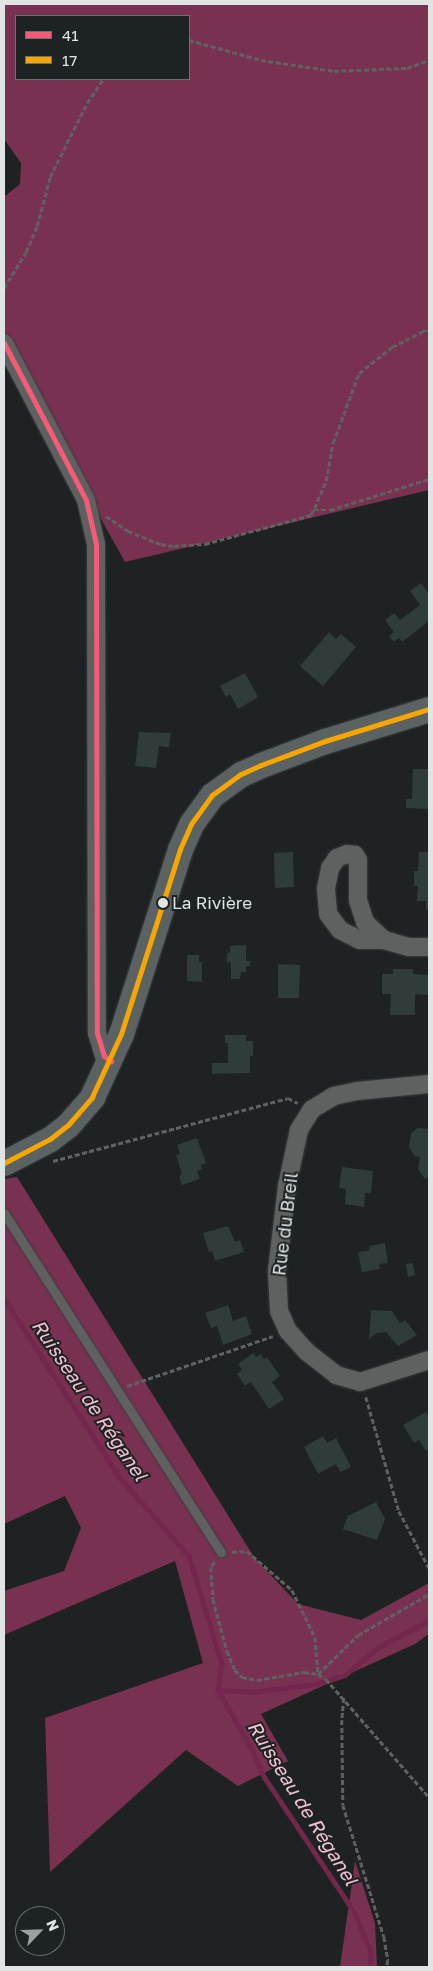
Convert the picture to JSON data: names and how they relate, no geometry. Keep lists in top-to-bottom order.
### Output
{
  "streets": {
    "street": ["Rue du Breil"]
  },
  "water": ["Ruisseau de Réganel"],
  "places": ["La Rivière"],
  "lines": ["transit line 41", "transit line 17"],
  "legend": ["41", "17"],
  "north": "top right"
}
